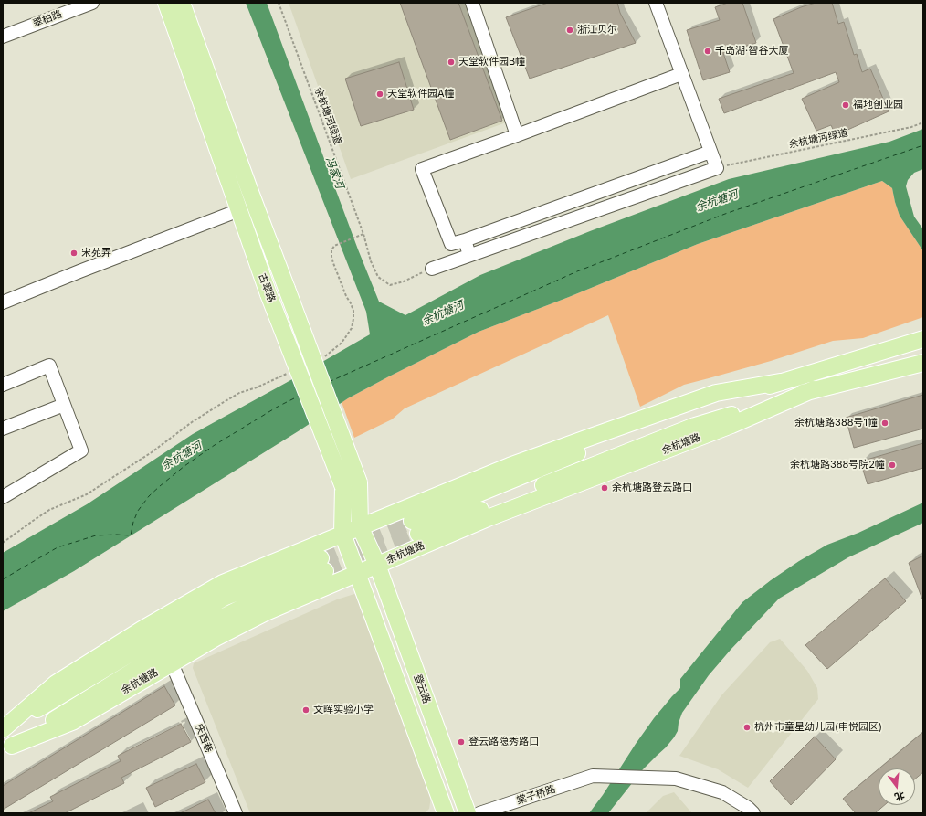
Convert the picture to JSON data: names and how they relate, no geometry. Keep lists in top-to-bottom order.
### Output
{
  "streets": {
    "main road": ["古翠路", "余杭塘路", "登云路"],
    "street": ["翠柏路", "庆西巷", "棠子桥路"],
    "path": ["余杭塘河绿道"]
  },
  "crossings": [
    ["古翠路", "余杭塘路"],
    ["古翠路", "登云路"],
    ["余杭塘路", "登云路"],
    ["余杭塘路", "庆西巷"]
  ],
  "water": ["冯家河", "余杭塘河"],
  "places": [
    "浙江贝尔",
    "千岛湖·智谷大厦",
    "天堂软件园B幢",
    "天堂软件园A幢",
    "福地创业园",
    "宋苑弄",
    "余杭塘路388号1幢",
    "余杭塘路388号院2幢",
    "余杭塘路登云路口",
    "文晖实验小学",
    "杭州市童星幼儿园(申悦园区)",
    "登云路隐秀路口"
  ],
  "north": "bottom"
}
